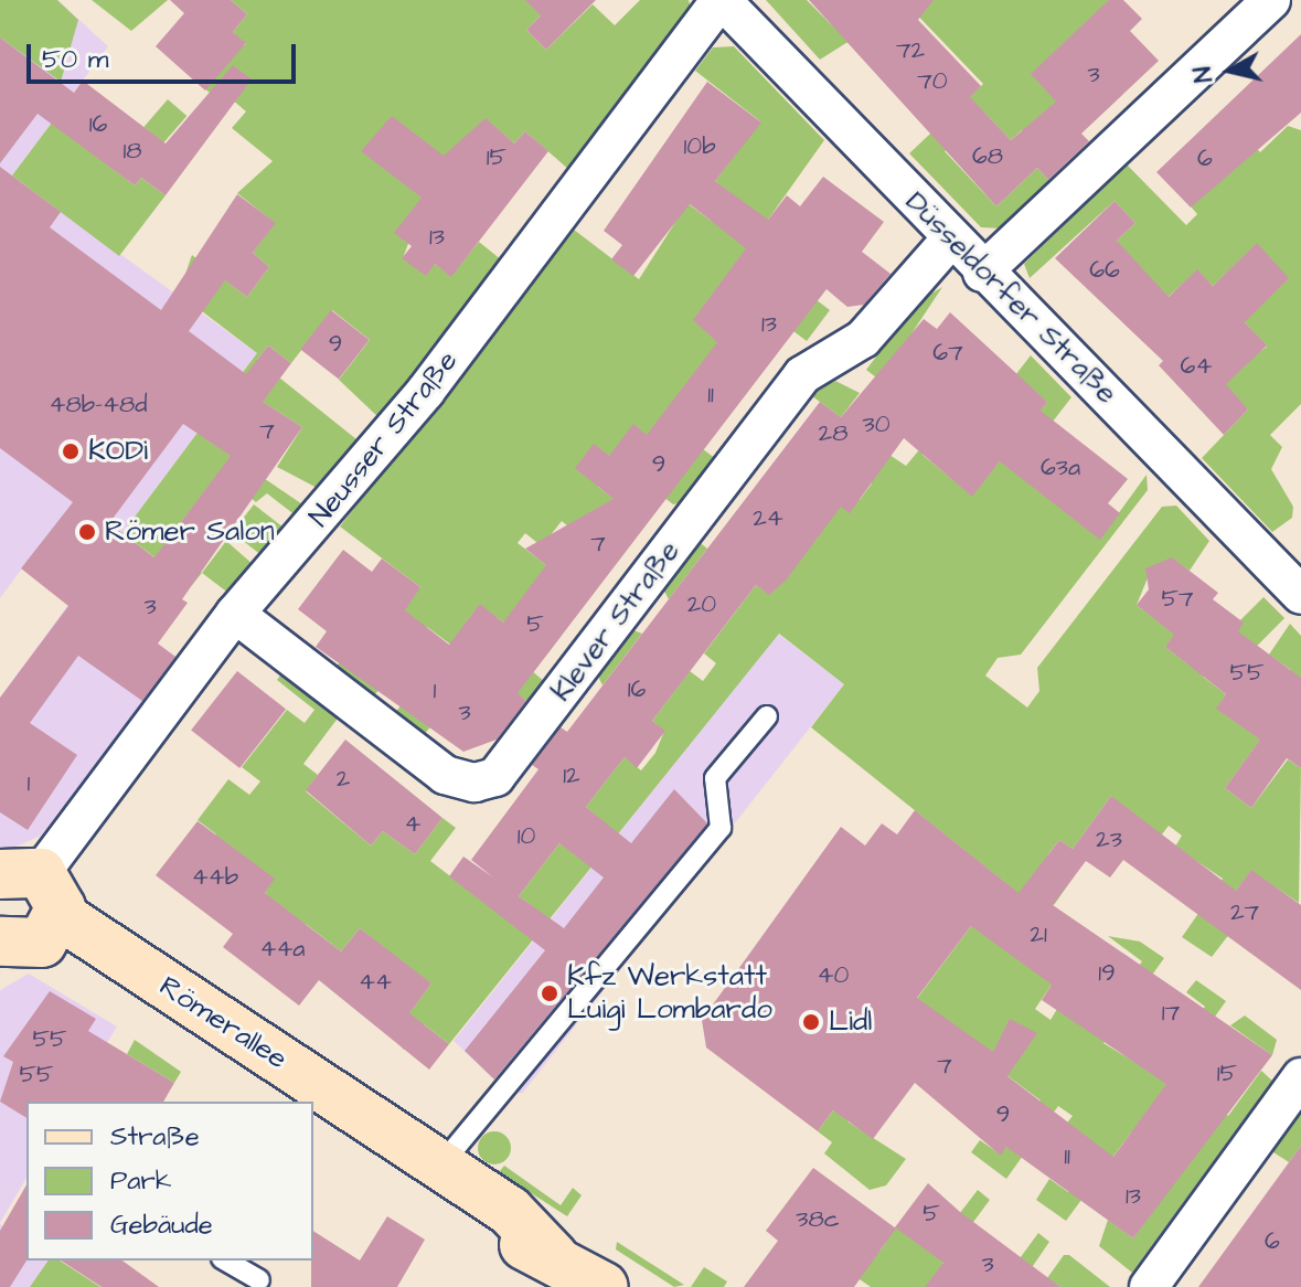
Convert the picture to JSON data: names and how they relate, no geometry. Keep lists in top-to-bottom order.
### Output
{
  "streets": {
    "street": [
      "Düsseldorfer Straße",
      "Neusser Straße",
      "Klever Straße",
      "Römerallee"
    ]
  },
  "crossings": [
    ["Düsseldorfer Straße", "Neusser Straße"],
    ["Düsseldorfer Straße", "Klever Straße"],
    ["Neusser Straße", "Klever Straße"],
    ["Neusser Straße", "Römerallee"]
  ],
  "places": [
    "KODi",
    "Römer Salon",
    "Kfz Werkstatt Luigi Lombardo",
    "Lidl"
  ],
  "house_numbers": [
    "72",
    "3",
    "70",
    "16",
    "10b",
    "18",
    "68",
    "15",
    "6",
    "13",
    "66",
    "13",
    "9",
    "67",
    "64",
    "11",
    "48b-48d",
    "30",
    "7",
    "28",
    "9",
    "63a",
    "24",
    "7",
    "57",
    "20",
    "3",
    "5",
    "55",
    "16",
    "1",
    "3",
    "12",
    "2",
    "1",
    "4",
    "10",
    "23",
    "44b",
    "27",
    "21",
    "44a",
    "19",
    "40",
    "44",
    "17",
    "55",
    "7",
    "15",
    "55",
    "9",
    "11",
    "13",
    "5",
    "38c",
    "6",
    "3"
  ],
  "legend": ["Straße", "Park", "Gebäude"],
  "scale_bar": "50 m",
  "north": "left"
}
